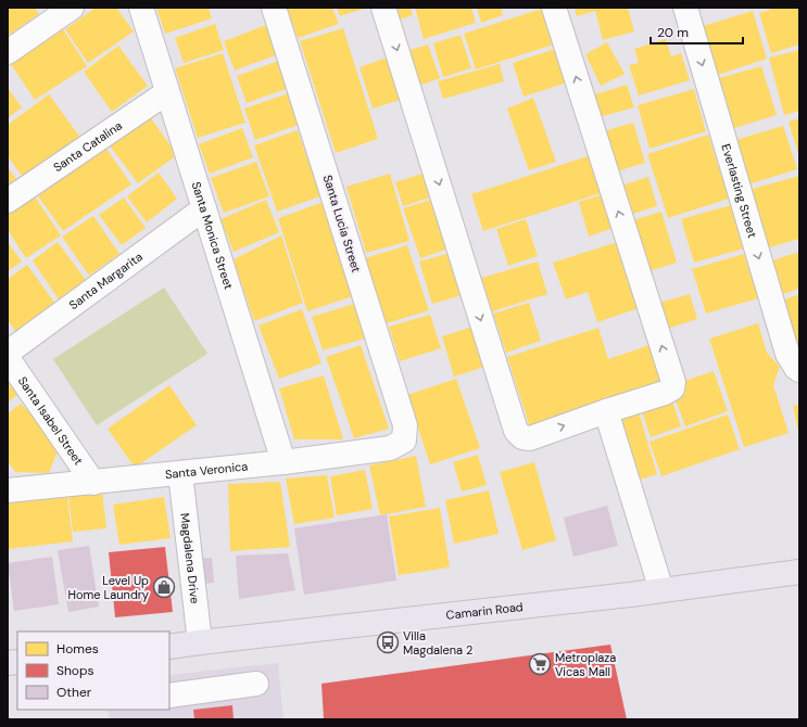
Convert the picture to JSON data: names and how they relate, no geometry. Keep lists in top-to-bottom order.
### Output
{
  "streets": {
    "main road": ["Camarin Road"],
    "street": [
      "Santa Catalina",
      "Everlasting Street",
      "Santa Lucia Street",
      "Santa Monica Street",
      "Santa Margarita",
      "Santa Isabel Street",
      "Santa Veronica",
      "Magdalena Drive"
    ]
  },
  "crossings": [
    ["Santa Catalina", "Santa Monica Street"],
    ["Santa Lucia Street", "Santa Veronica"],
    ["Santa Monica Street", "Santa Margarita"],
    ["Santa Monica Street", "Santa Veronica"],
    ["Santa Isabel Street", "Santa Veronica"],
    ["Santa Veronica", "Magdalena Drive"],
    ["Magdalena Drive", "Camarin Road"]
  ],
  "one_way": ["Everlasting Street"],
  "places": {
    "shop": ["Level Up Home Laundry"],
    "bus stop": ["Villa Magdalena 2"],
    "supermarket": ["Metroplaza Vicas Mall"]
  },
  "legend": ["Homes", "Shops", "Other"],
  "scale_bar": "20 m"
}
